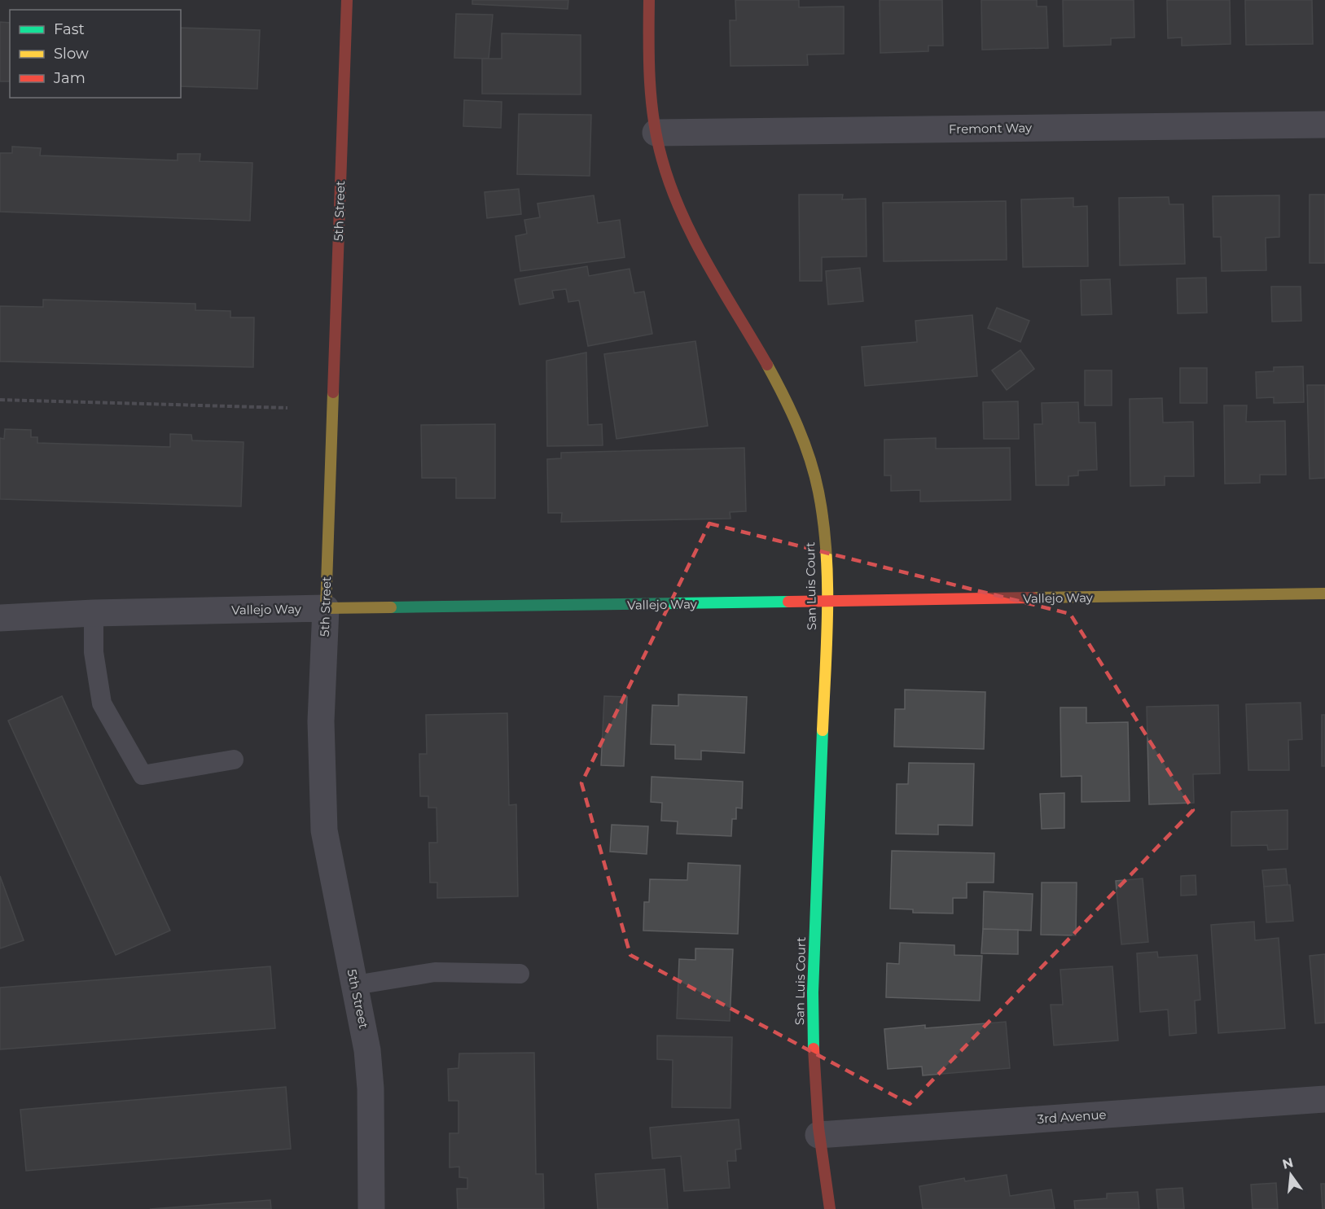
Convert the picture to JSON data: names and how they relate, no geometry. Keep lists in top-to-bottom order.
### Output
{
  "streets": {
    "street": [
      "Fremont Way",
      "5th Street",
      "San Luis Court",
      "Vallejo Way",
      "3rd Avenue"
    ]
  },
  "crossings": [
    ["Fremont Way", "San Luis Court"],
    ["5th Street", "Vallejo Way"],
    ["San Luis Court", "Vallejo Way"],
    ["San Luis Court", "3rd Avenue"]
  ],
  "legend": ["Fast", "Slow", "Jam"],
  "north": "top"
}
